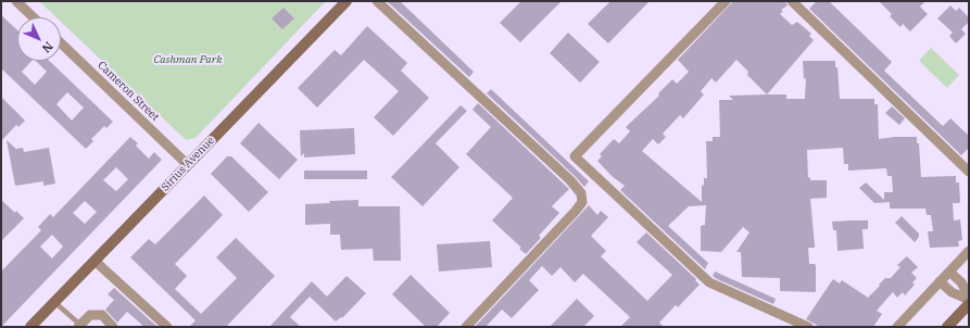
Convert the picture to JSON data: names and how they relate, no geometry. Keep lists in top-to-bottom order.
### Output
{
  "streets": {
    "street": ["Cameron Street", "Sirius Avenue"]
  },
  "crossings": [
    ["Cameron Street", "Sirius Avenue"]
  ],
  "parks": ["Cashman Park"],
  "north": "bottom right"
}
